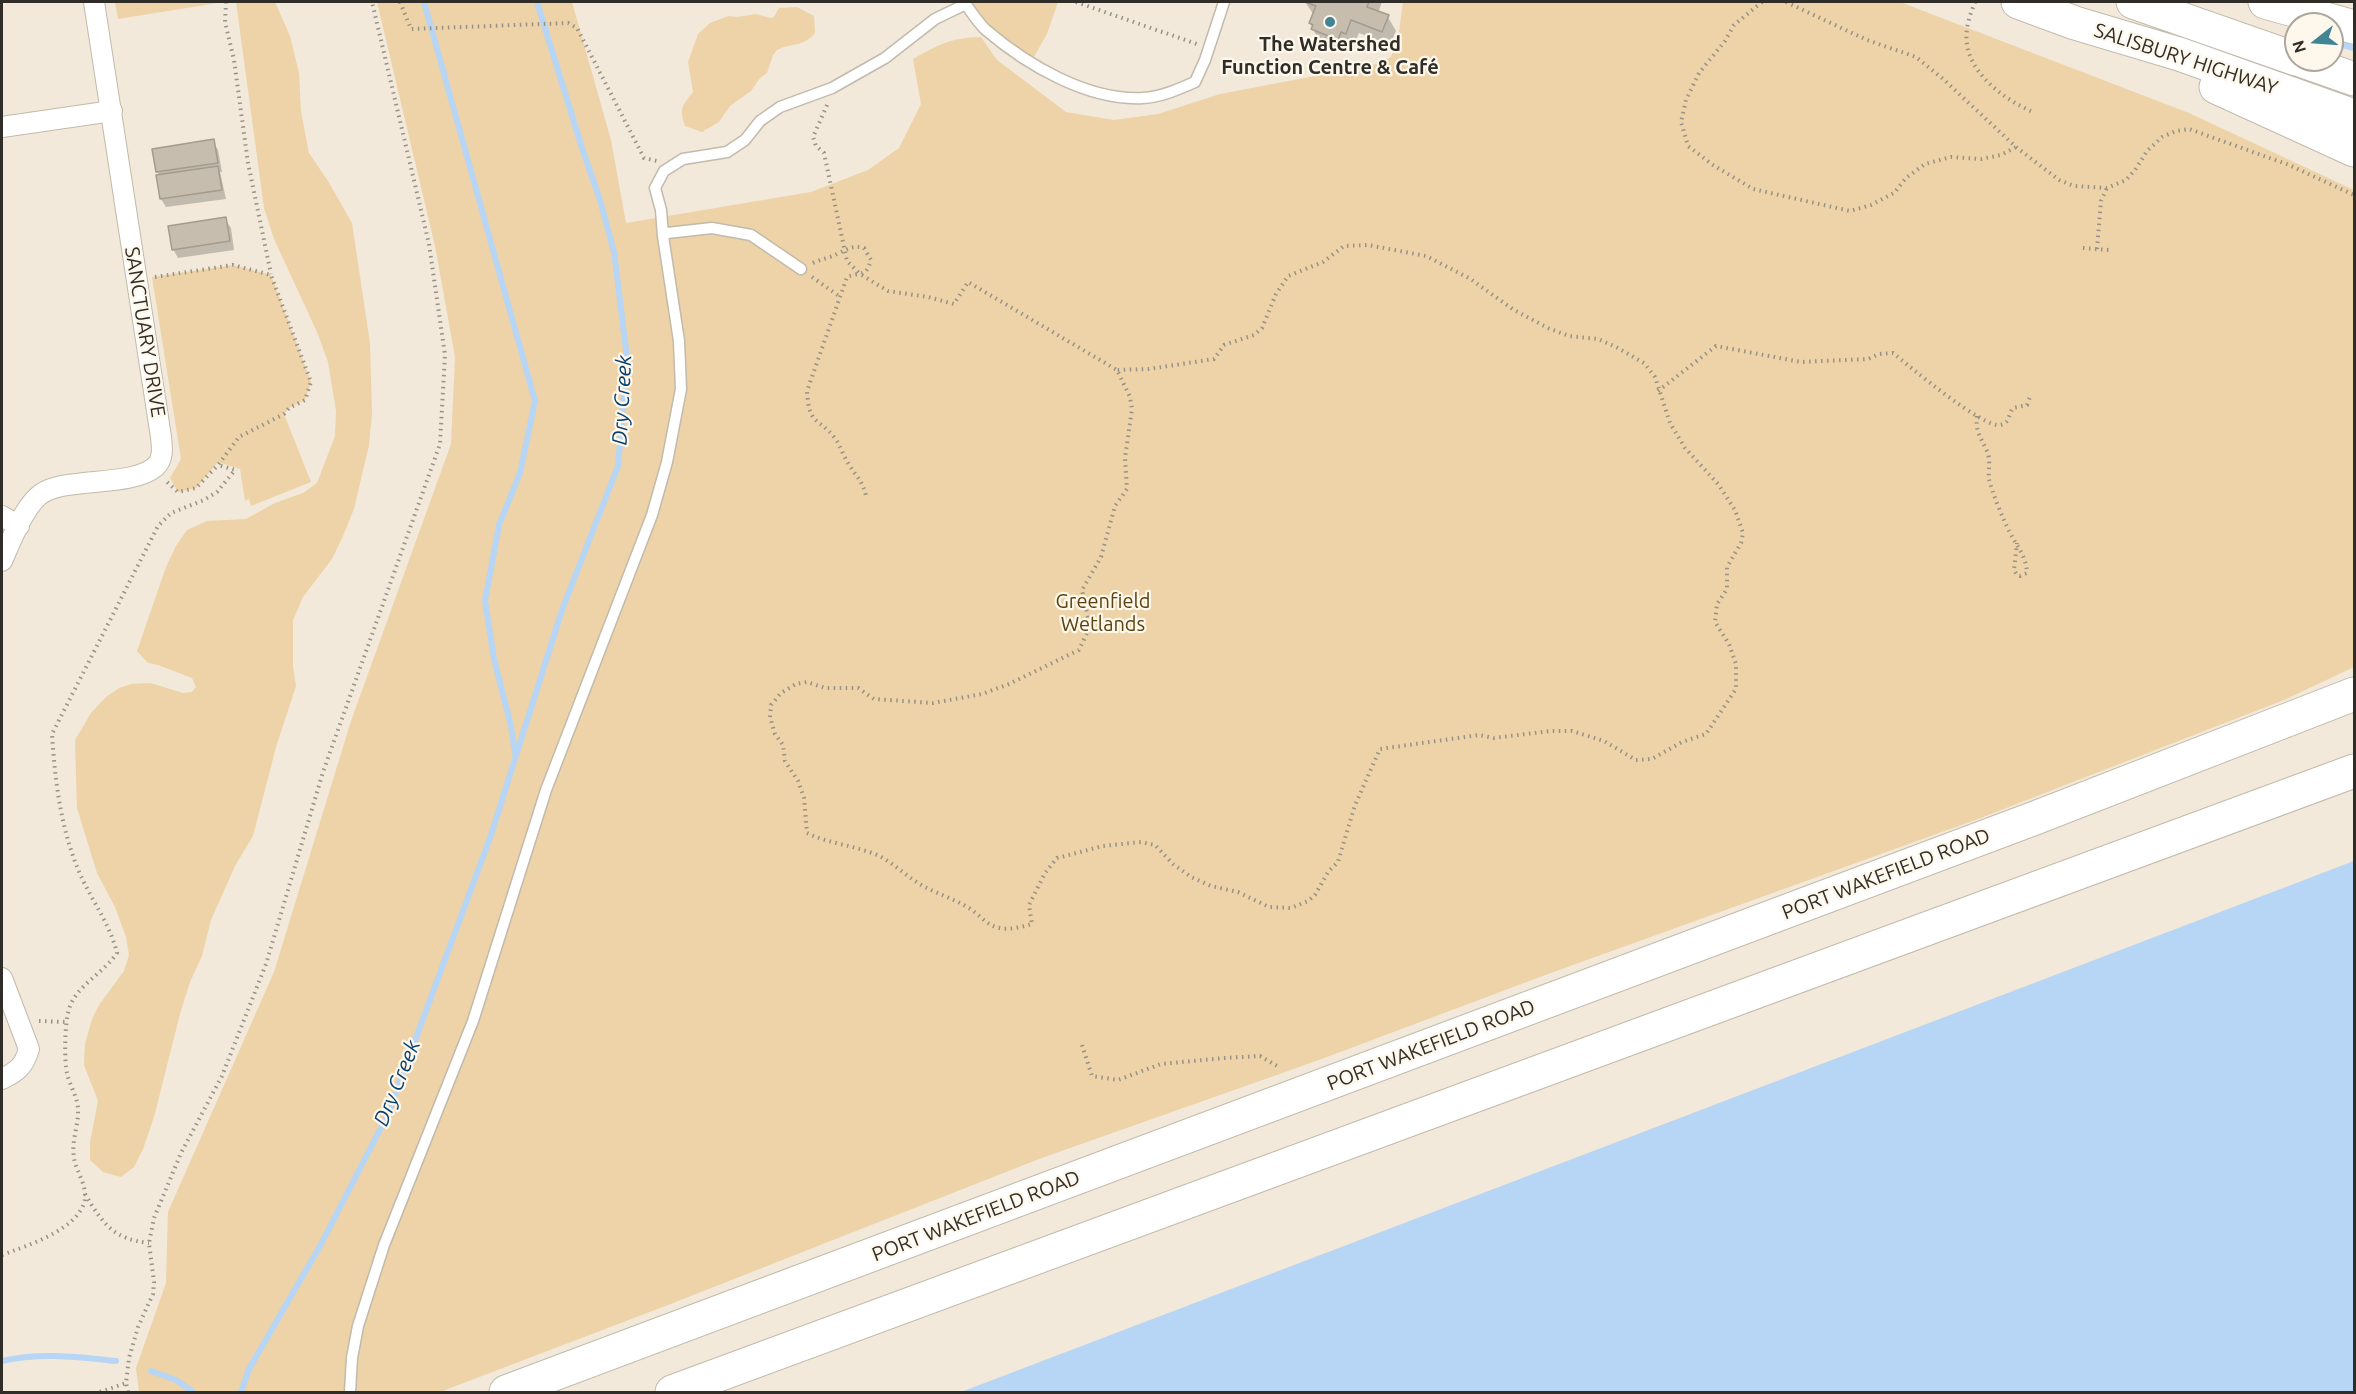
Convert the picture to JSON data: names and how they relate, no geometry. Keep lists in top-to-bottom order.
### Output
{
  "streets": {
    "highway": ["SALISBURY HIGHWAY", "PORT WAKEFIELD ROAD"],
    "street": ["SANCTUARY DRIVE"]
  },
  "water": ["Dry Creek"],
  "parks": ["Greenfield Wetlands"],
  "places": ["The Watershed Function Centre & Café"],
  "north": "left"
}
